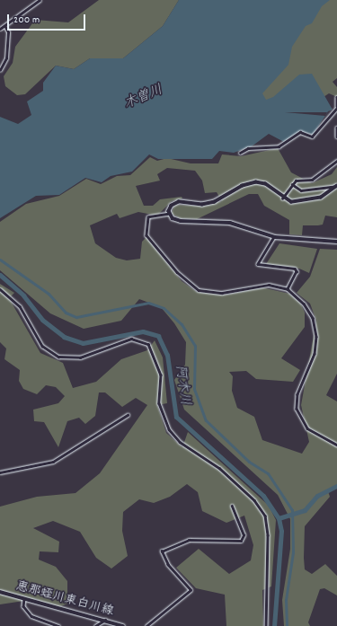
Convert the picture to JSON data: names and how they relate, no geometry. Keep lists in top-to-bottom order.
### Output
{
  "streets": {
    "street": ["恵那蛭川東白川線"]
  },
  "water": ["木曽川", "阿木川"],
  "scale_bar": "200 m"
}
